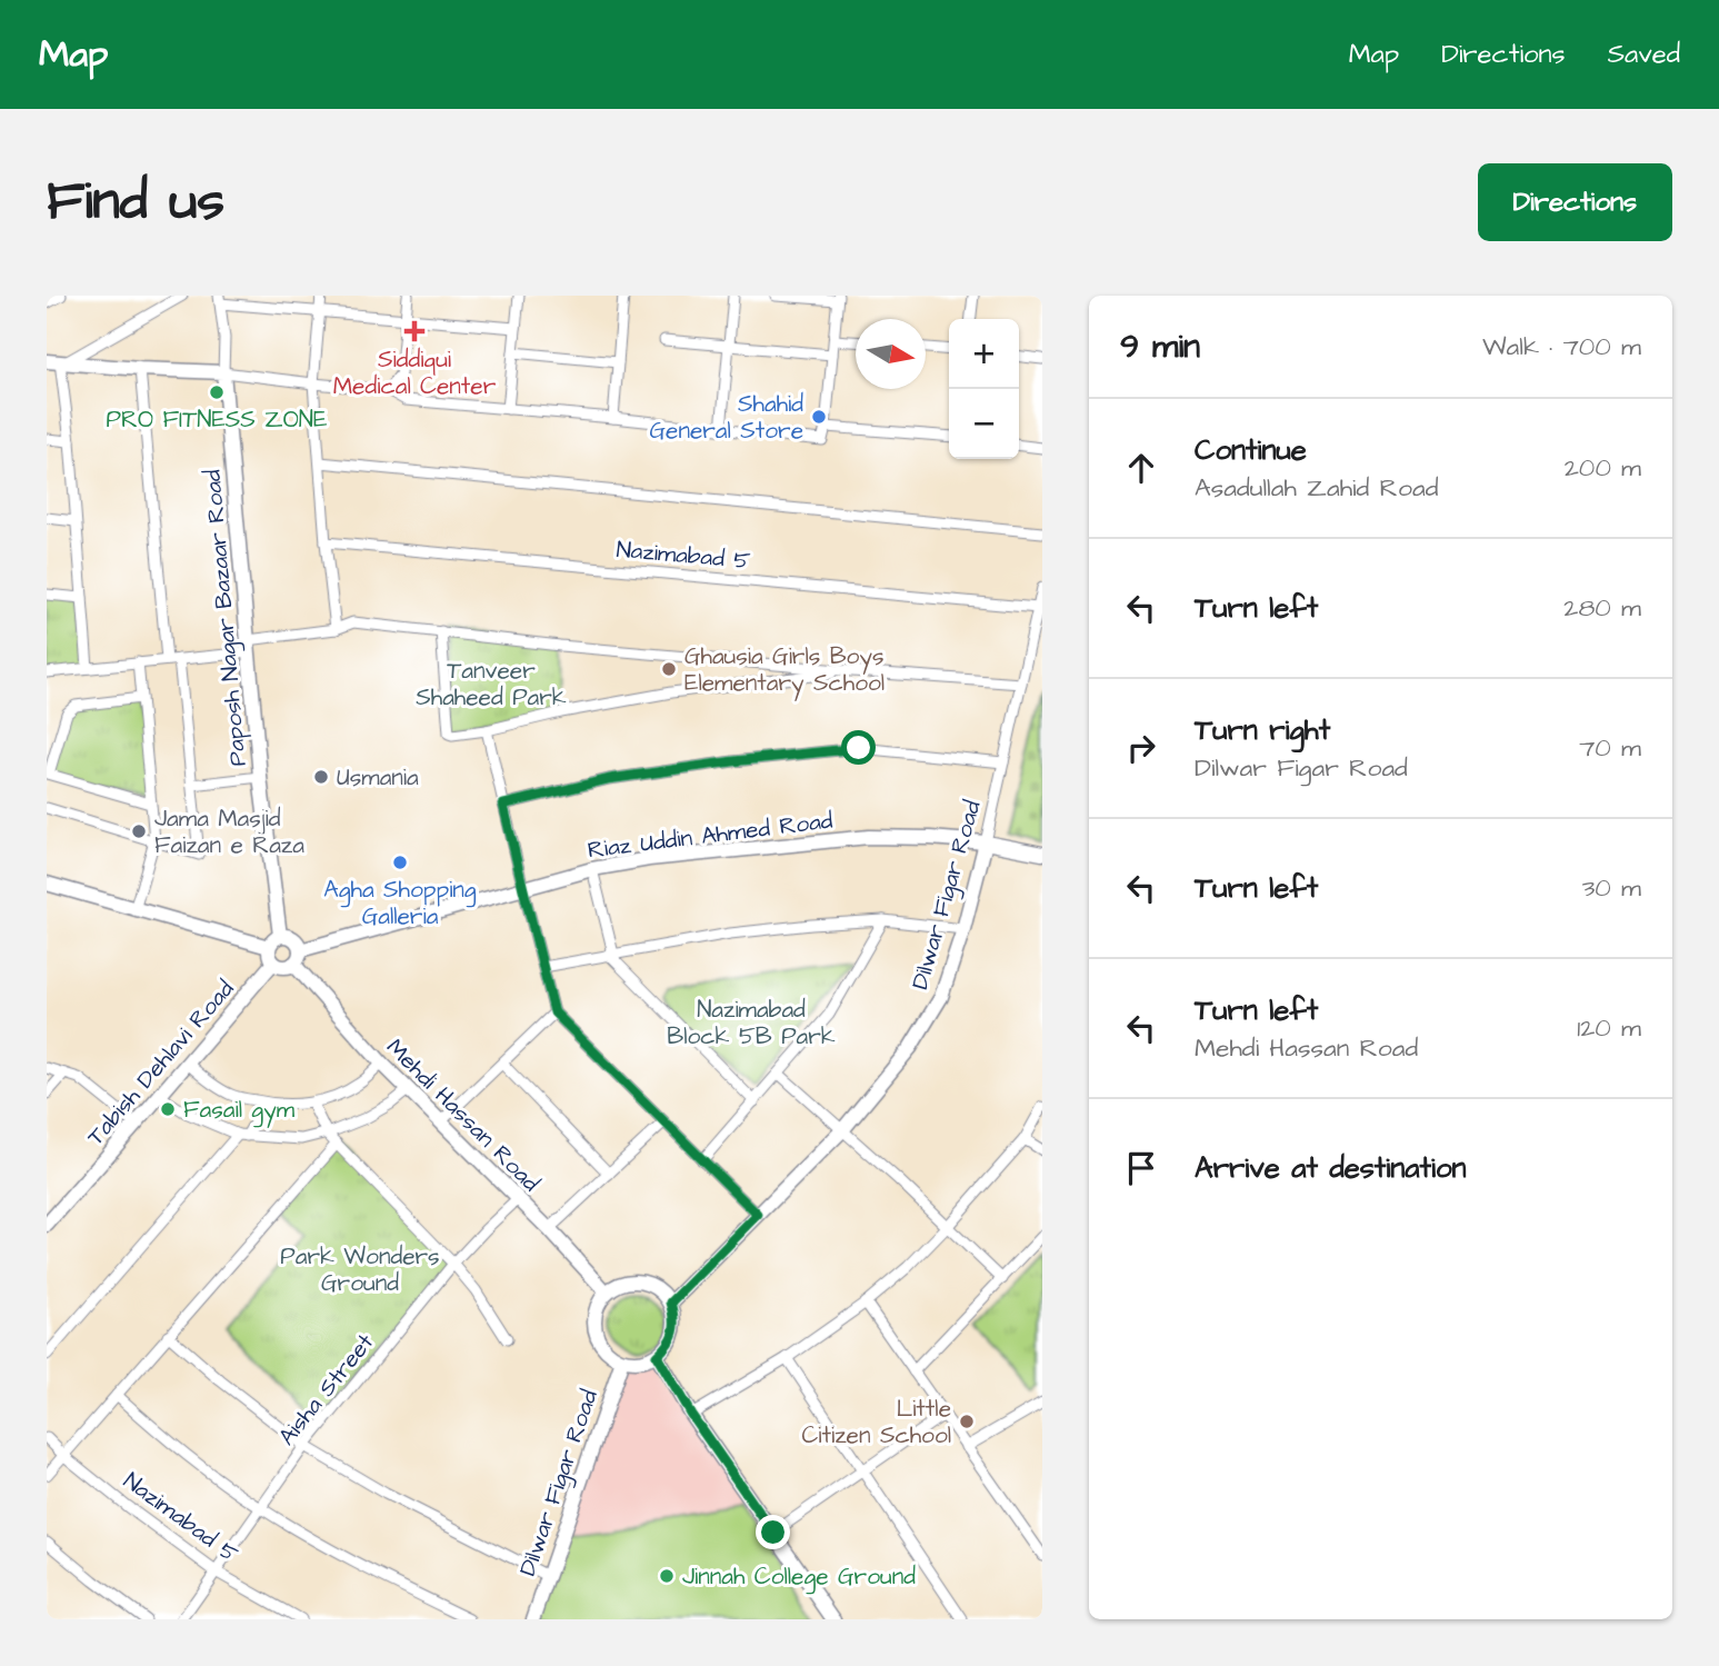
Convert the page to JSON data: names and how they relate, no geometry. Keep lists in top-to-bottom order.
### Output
{
  "streets": {
    "street": [
      "Nazimabad 5",
      "Paposh Nagar Bazaar Road",
      "Riaz Uddin Ahmed Road",
      "Dilwar Figar Road",
      "Tabish Dehlavi Road",
      "Mehdi Hassan Road",
      "Aisha Street"
    ]
  },
  "crossings": [
    ["Nazimabad 5", "Dilwar Figar Road"],
    ["Nazimabad 5", "Aisha Street"],
    ["Paposh Nagar Bazaar Road", "Riaz Uddin Ahmed Road"],
    ["Paposh Nagar Bazaar Road", "Tabish Dehlavi Road"],
    ["Paposh Nagar Bazaar Road", "Mehdi Hassan Road"],
    ["Riaz Uddin Ahmed Road", "Dilwar Figar Road"],
    ["Riaz Uddin Ahmed Road", "Tabish Dehlavi Road"],
    ["Riaz Uddin Ahmed Road", "Mehdi Hassan Road"],
    ["Dilwar Figar Road", "Mehdi Hassan Road"],
    ["Tabish Dehlavi Road", "Mehdi Hassan Road"],
    ["Mehdi Hassan Road", "Aisha Street"]
  ],
  "parks": ["Tanveer Shaheed Park", "Nazimabad Block 5B Park", "Park Wonders Ground"],
  "places": {
    "health": ["Siddiqui Medical Center"],
    "other": [
      "PRO FITNESS ZONE",
      "Shahid General Store",
      "Ghausia Girls Boys Elementary School",
      "Usmania",
      "Jama Masjid Faizan e Raza",
      "Agha Shopping Galleria",
      "Fasail gym",
      "Little Citizen School",
      "Jinnah College Ground"
    ]
  },
  "north": "right",
  "page": {
    "header": "Map",
    "nav": ["Map", "Directions", "Saved"],
    "buttons": "Directions",
    "title": "Find us",
    "heading": ["9 min", "Walk · 700 m"],
    "map_buttons": ["+", "−"],
    "list": [
      ["Continue", "Asadullah Zahid Road", "200 m"],
      ["Turn left", "280 m"],
      ["Turn right", "Dilwar Figar Road", "70 m"],
      ["Turn left", "30 m"],
      ["Turn left", "Mehdi Hassan Road", "120 m"],
      "Arrive at destination"
    ]
  }
}
